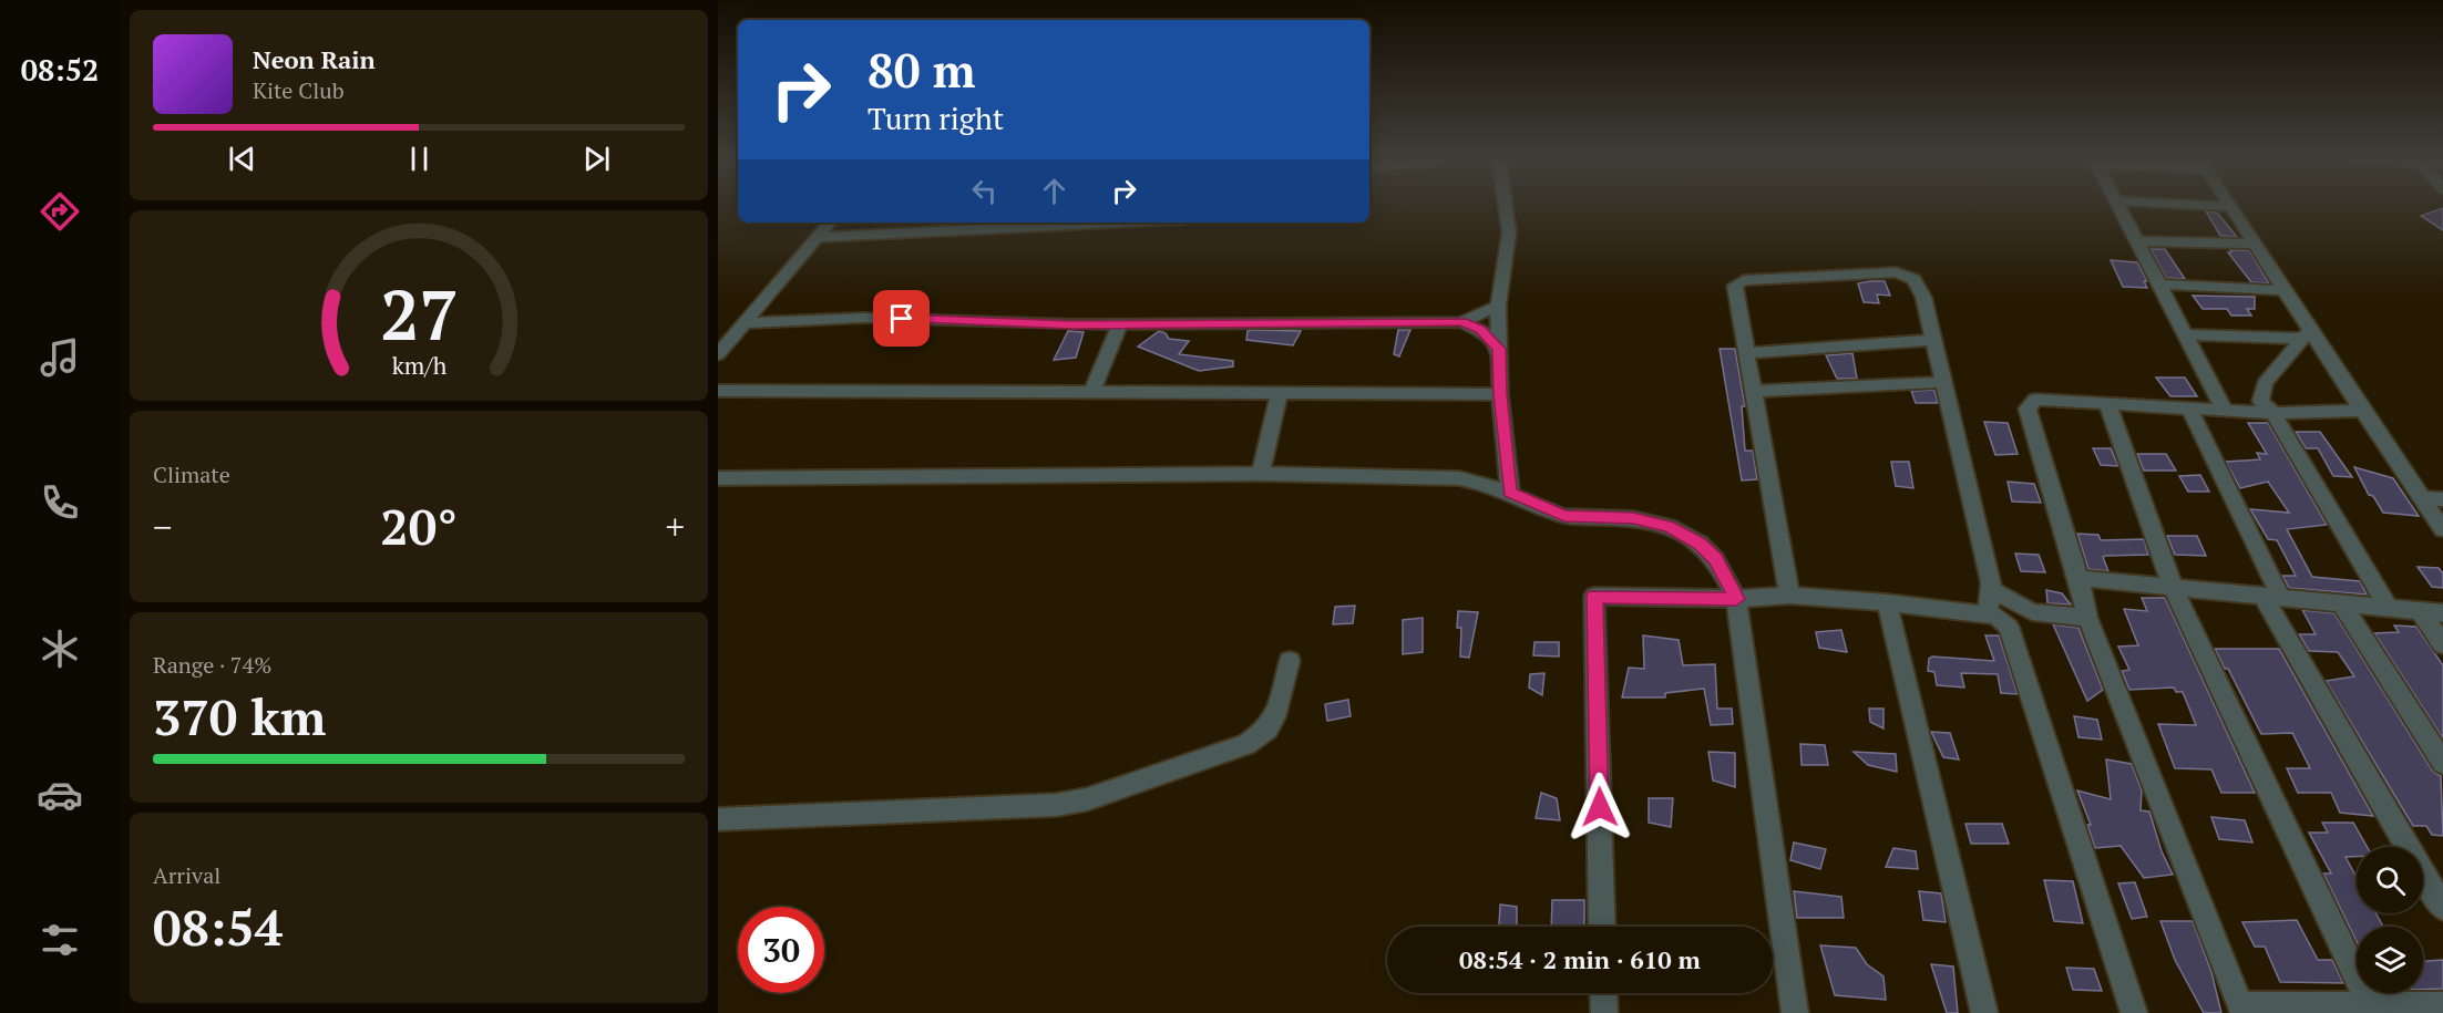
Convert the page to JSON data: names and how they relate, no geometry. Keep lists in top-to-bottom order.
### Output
{
  "page": {
    "tabs": "08:52",
    "turn": ["80 m", "Turn right"],
    "song": ["Neon Rain", "Kite Club"],
    "tile": [
      "Climate",
      ["Range · 74%", "370 km"],
      ["Arrival", "08:54"]
    ],
    "heat": ["−", "20°", "+"],
    "limit": "30",
    "trip": "08:54 · 2 min · 610 m",
    "gauge": ["27", "km/h"]
  }
}
